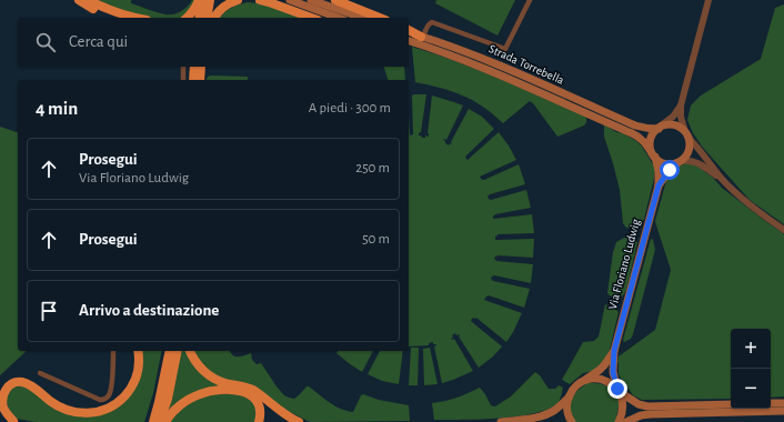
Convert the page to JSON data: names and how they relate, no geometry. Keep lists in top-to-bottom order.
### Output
{
  "streets": {
    "main road": ["Strada Torrebella", "Via Floriano Ludwig"]
  },
  "page": {
    "search": "Cerca qui",
    "heading": ["4 min", "A piedi · 300 m"],
    "list": [
      ["Prosegui", "Via Floriano Ludwig", "250 m"],
      ["Prosegui", "50 m"],
      "Arrivo a destinazione"
    ],
    "map_buttons": ["+", "−"]
  }
}
